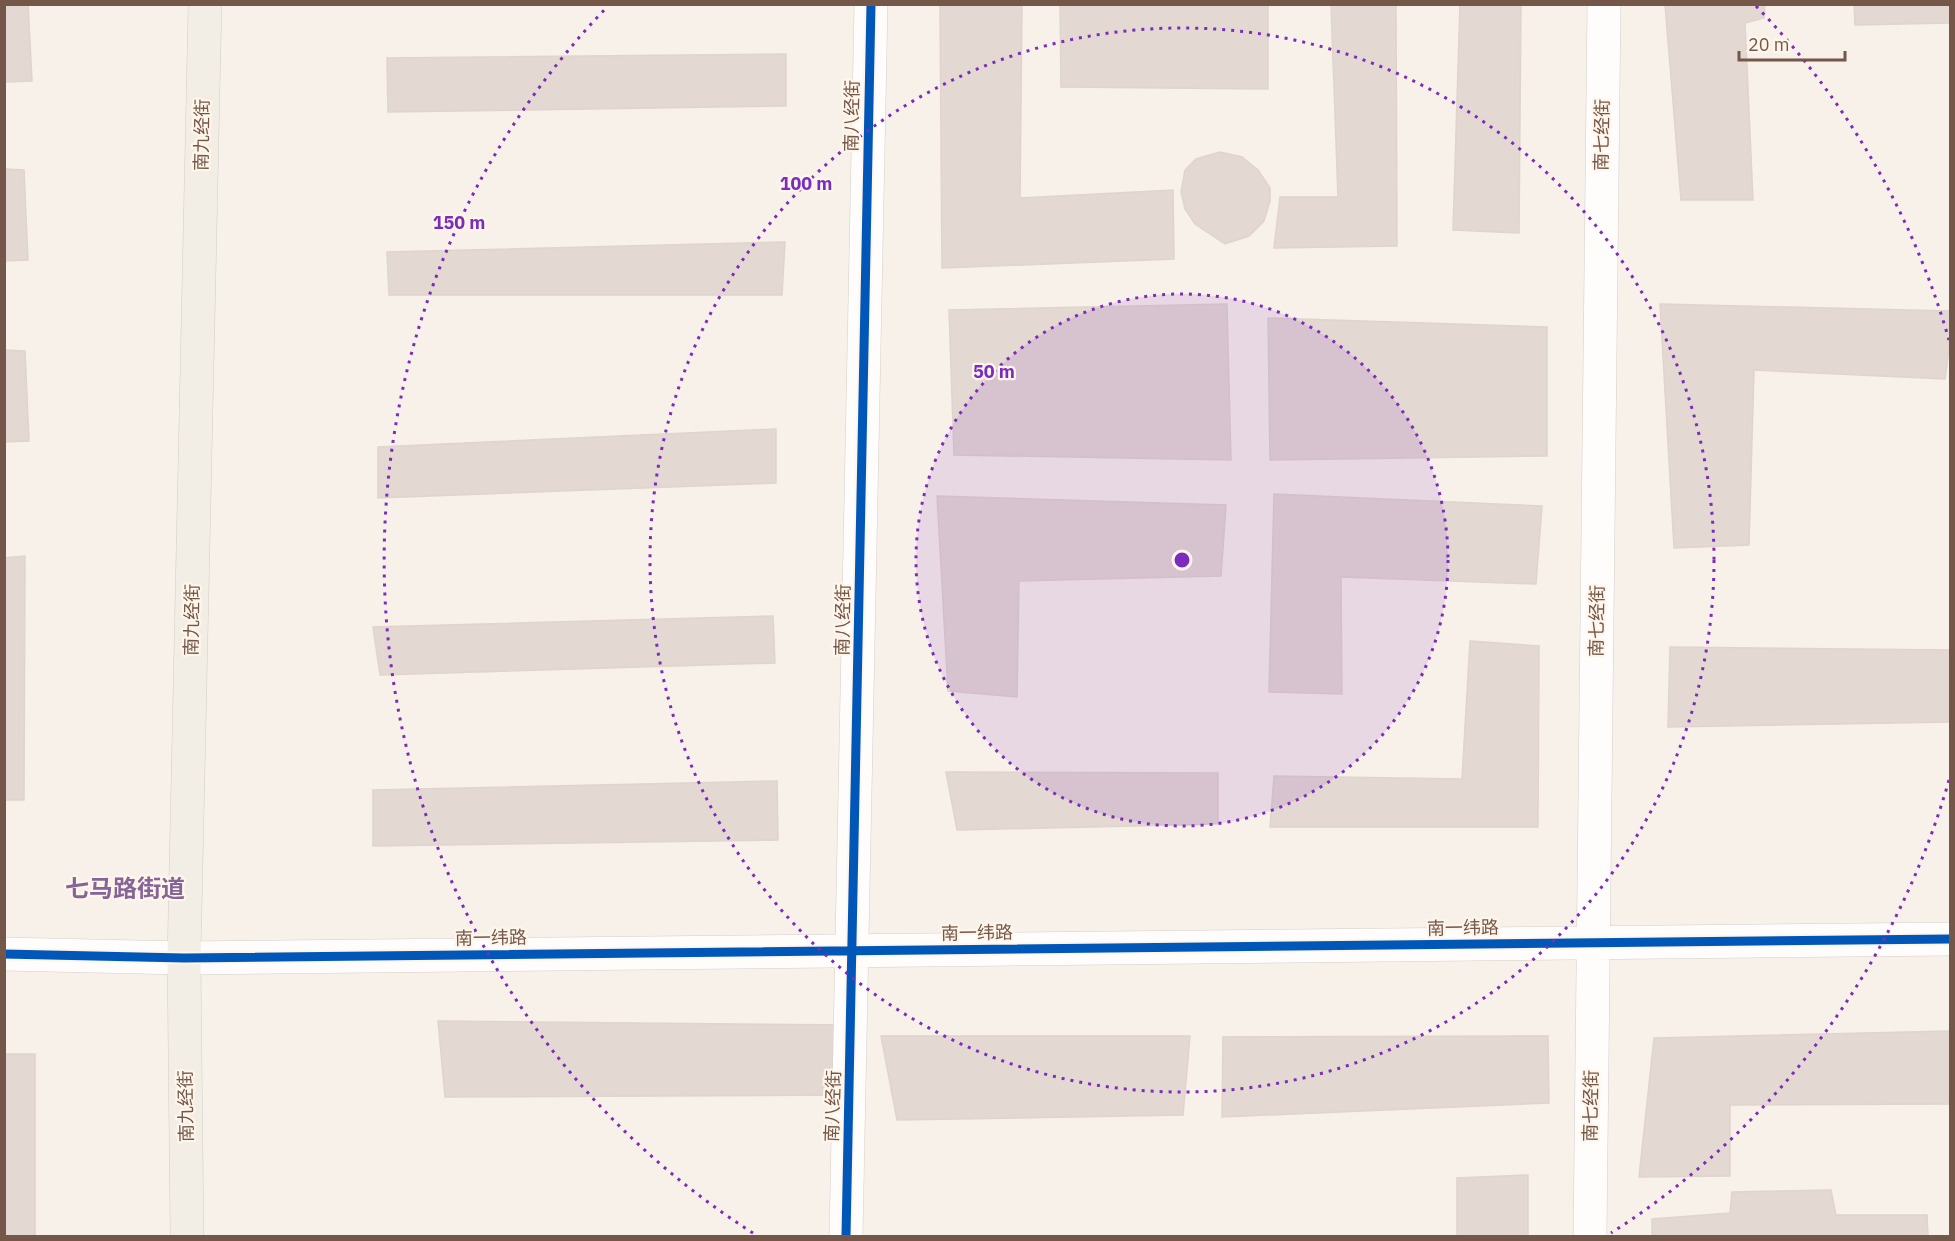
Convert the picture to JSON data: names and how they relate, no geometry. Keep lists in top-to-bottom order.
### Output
{
  "streets": {
    "main road": ["南九经街"],
    "street": ["南八经街", "南七经街", "南一纬路"]
  },
  "crossings": [
    ["南八经街", "南一纬路"],
    ["南九经街", "南一纬路"],
    ["南七经街", "南一纬路"]
  ],
  "districts": ["七马路街道"],
  "scale_bar": "20 m",
  "rings": ["100 m", "150 m", "50 m"]
}
